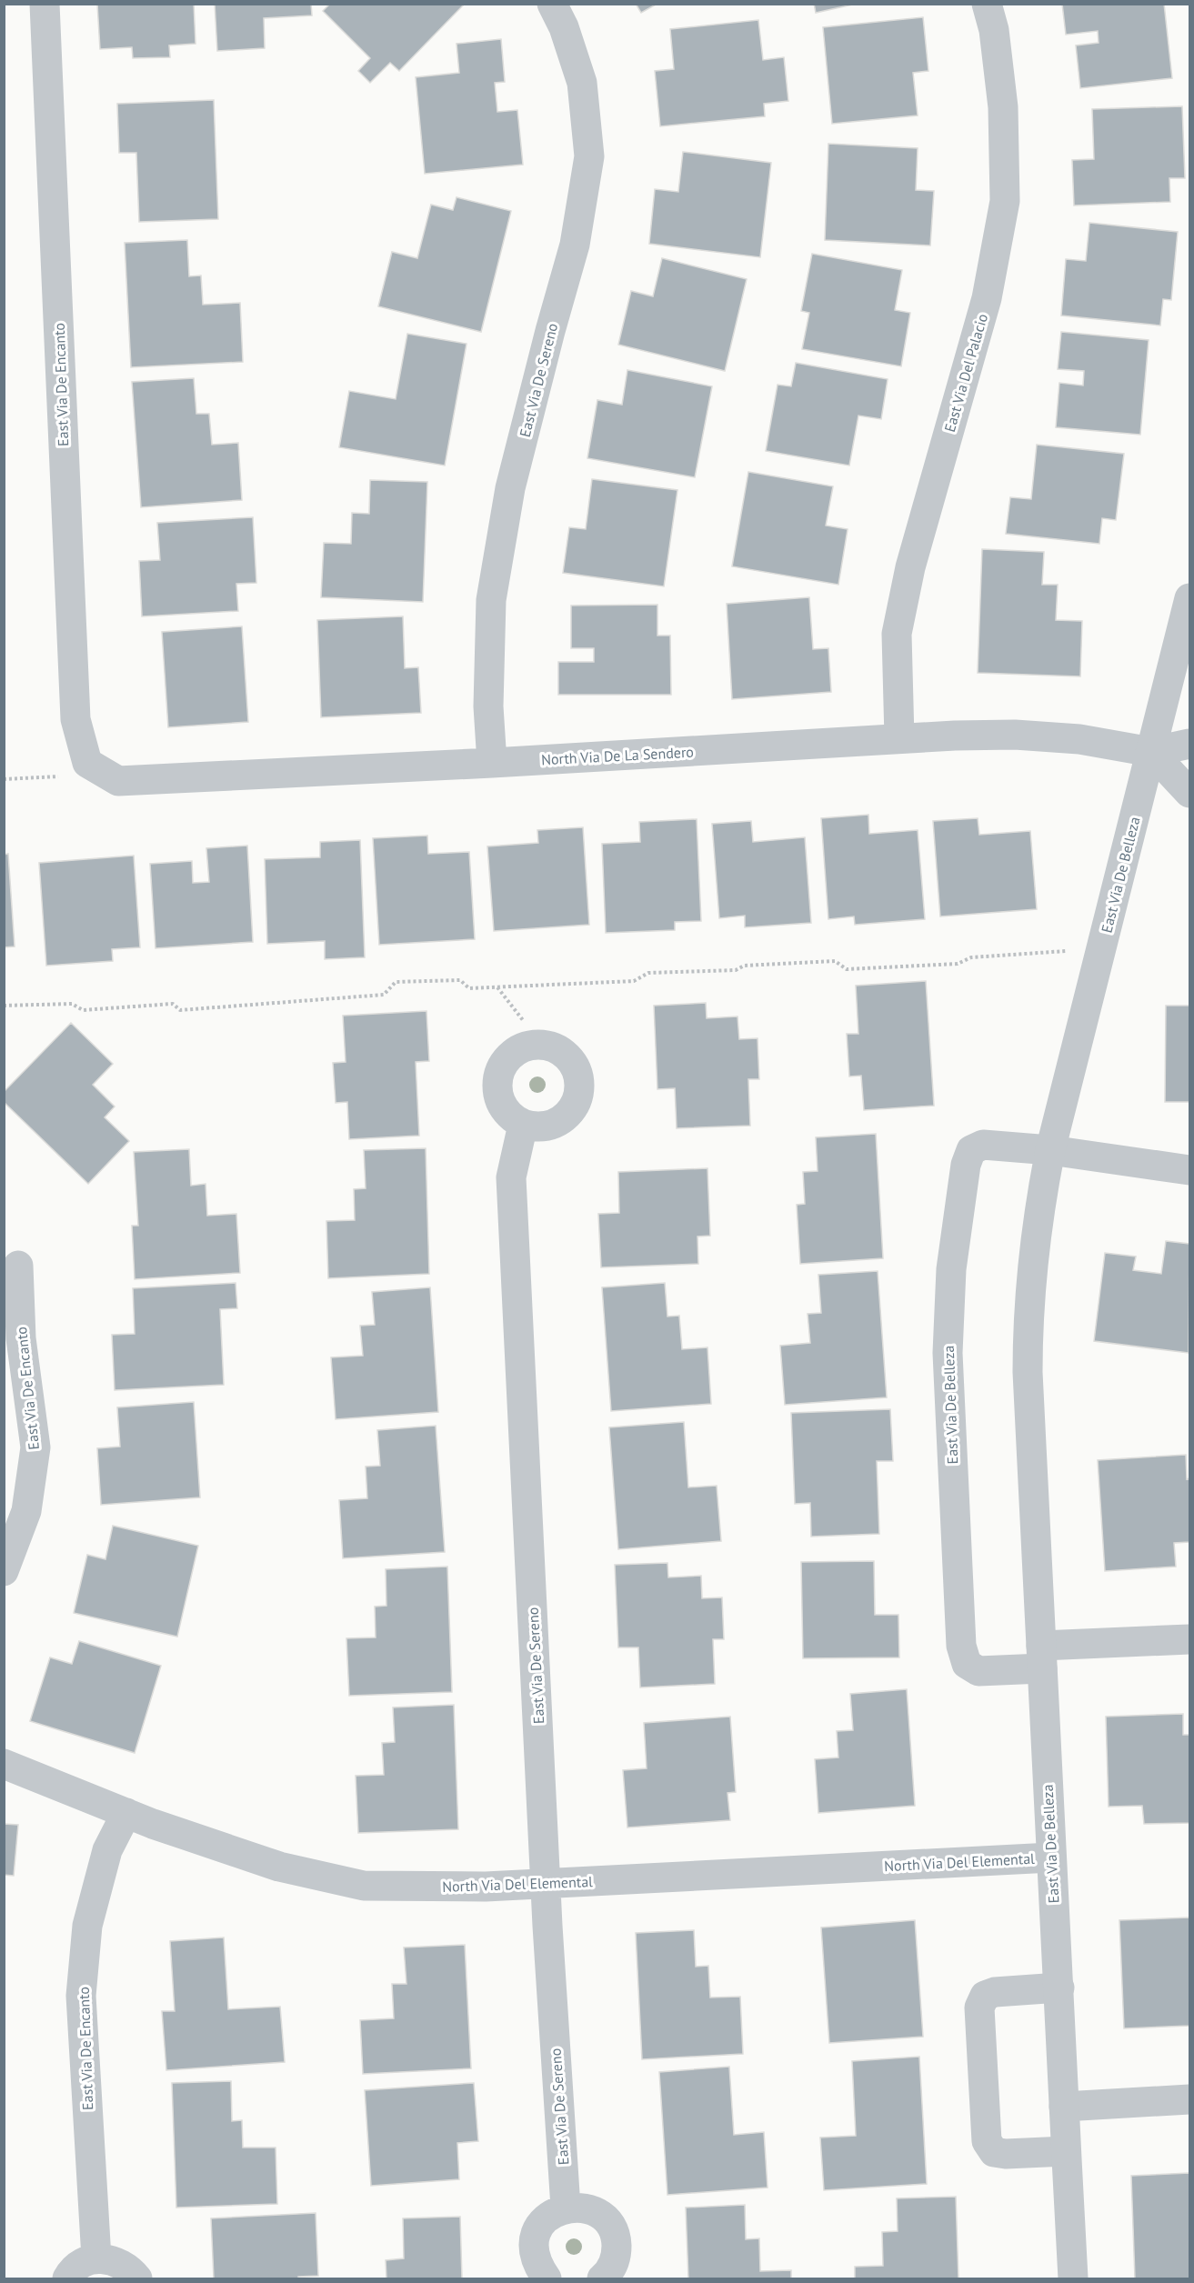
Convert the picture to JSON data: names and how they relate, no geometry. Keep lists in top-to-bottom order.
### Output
{
  "streets": {
    "street": [
      "East Via Del Palacio",
      "East Via De Sereno",
      "East Via De Encanto",
      "North Via De La Sendero",
      "East Via De Belleza",
      "North Via Del Elemental"
    ]
  },
  "crossings": [
    ["East Via Del Palacio", "North Via De La Sendero"],
    ["East Via De Sereno", "North Via De La Sendero"],
    ["East Via De Sereno", "North Via Del Elemental"],
    ["East Via De Encanto", "North Via De La Sendero"],
    ["East Via De Encanto", "North Via Del Elemental"],
    ["North Via De La Sendero", "East Via De Belleza"],
    ["East Via De Belleza", "North Via Del Elemental"]
  ]
}
